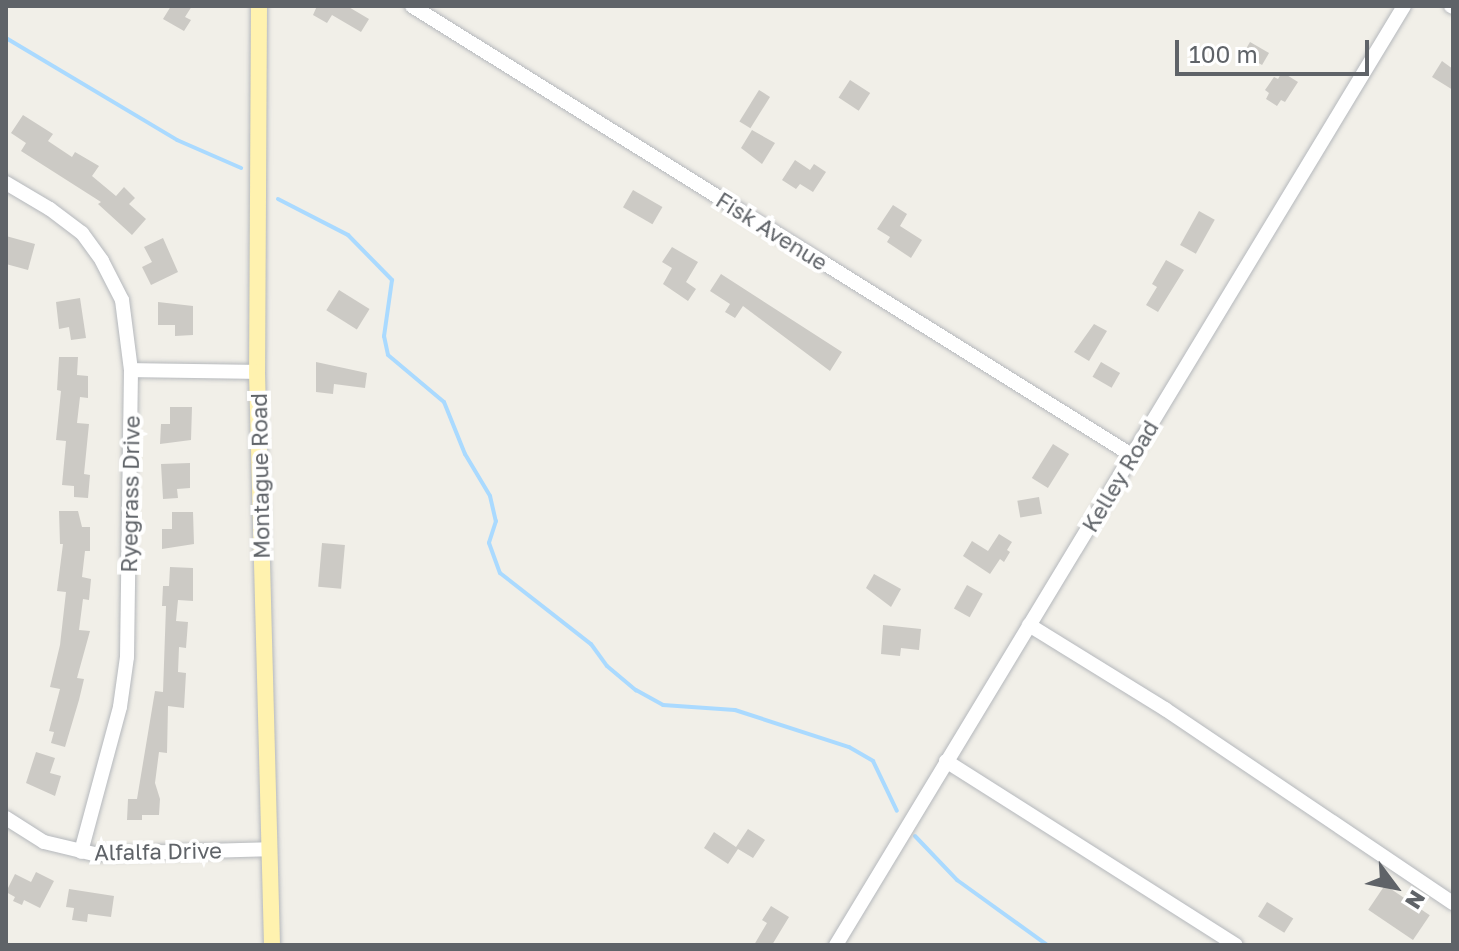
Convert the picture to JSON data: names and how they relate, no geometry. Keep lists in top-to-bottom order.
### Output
{
  "streets": {
    "main road": ["Montague Road"],
    "street": [
      "Fisk Avenue",
      "Kelley Road",
      "Ryegrass Drive",
      "Alfalfa Drive"
    ]
  },
  "crossings": [
    ["Fisk Avenue", "Kelley Road"],
    ["Montague Road", "Alfalfa Drive"],
    ["Ryegrass Drive", "Alfalfa Drive"]
  ],
  "scale_bar": "100 m",
  "north": "bottom right"
}
